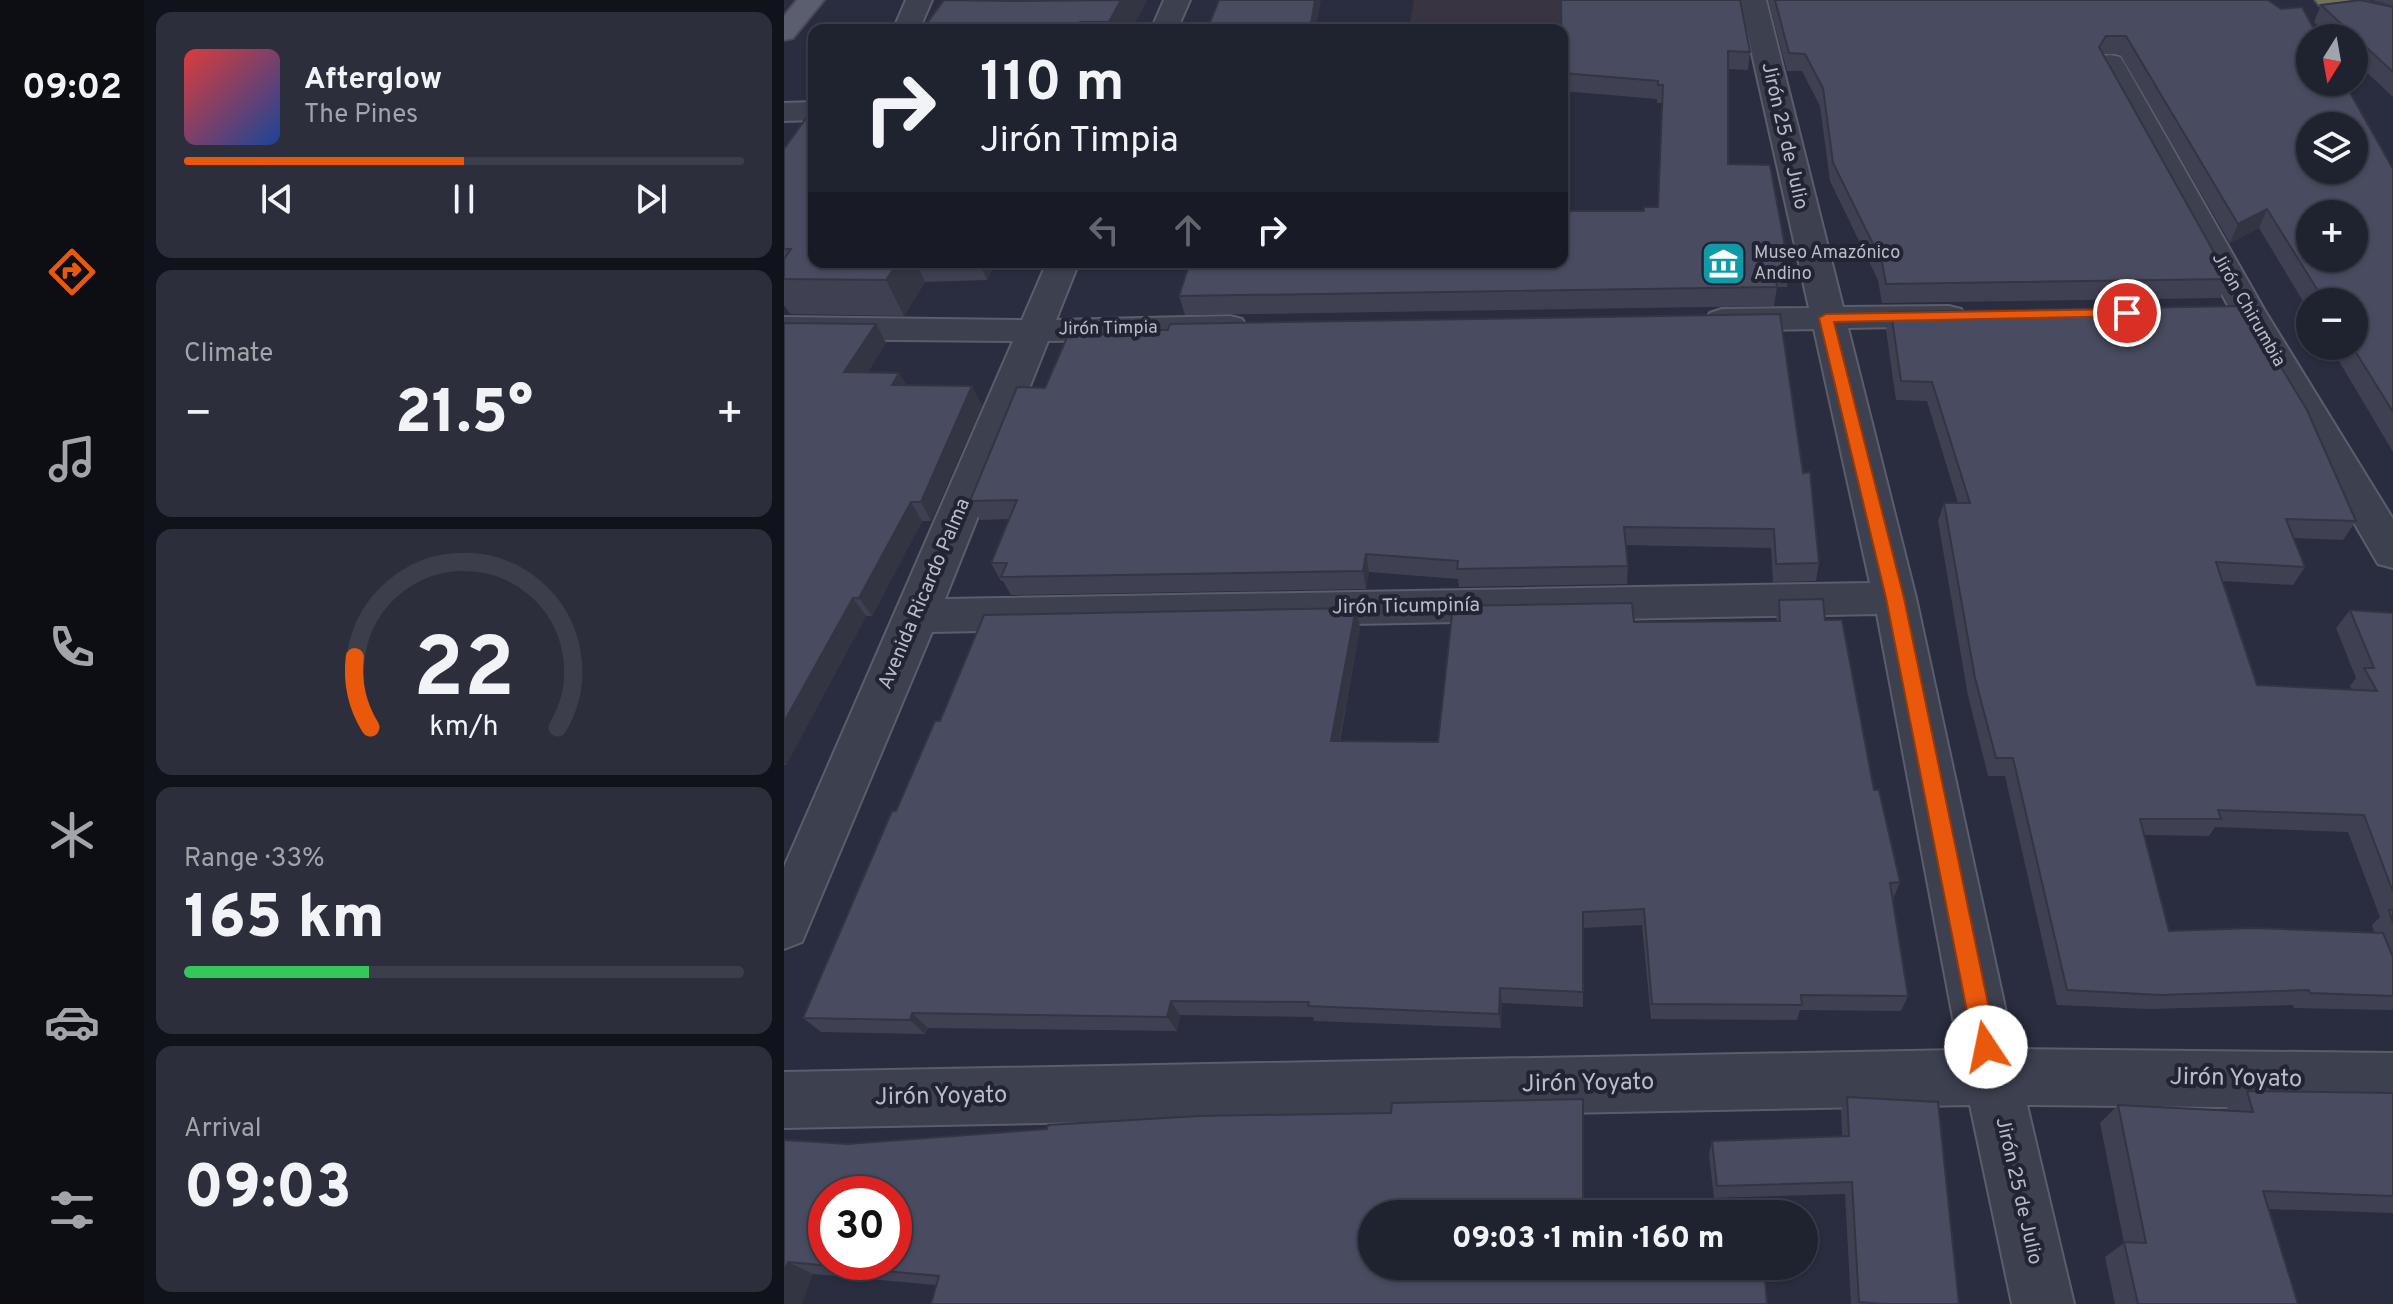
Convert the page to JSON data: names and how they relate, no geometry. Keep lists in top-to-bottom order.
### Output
{
  "streets": {
    "street": [
      "Jirón 25 de Julio",
      "Jirón Chirumbia",
      "Jirón Timpia",
      "Avenida Ricardo Palma",
      "Jirón Ticumpinía",
      "Jirón Yoyato"
    ]
  },
  "crossings": [
    ["Jirón 25 de Julio", "Jirón Ticumpinía"],
    ["Jirón 25 de Julio", "Jirón Yoyato"],
    ["Jirón Timpia", "Avenida Ricardo Palma"],
    ["Avenida Ricardo Palma", "Jirón Ticumpinía"]
  ],
  "places": {
    "museum": ["Museo Amazónico Andino"]
  },
  "north": "bottom",
  "page": {
    "tabs": "09:02",
    "map_buttons": ["+", "−"],
    "turn": ["110 m", "Jirón Timpia"],
    "song": ["Afterglow", "The Pines"],
    "tile": [
      "Climate",
      ["Range · 33%", "165 km"],
      ["Arrival", "09:03"]
    ],
    "heat": ["−", "21.5°", "+"],
    "limit": "30",
    "trip": "09:03 · 1 min · 160 m",
    "gauge": ["22", "km/h"]
  }
}
